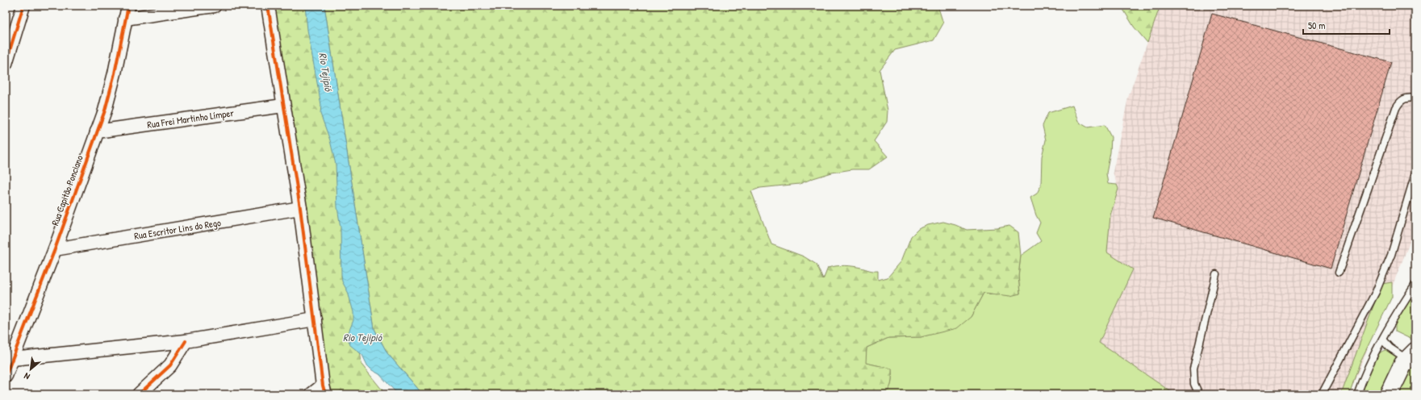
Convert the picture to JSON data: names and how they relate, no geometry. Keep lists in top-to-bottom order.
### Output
{
  "streets": {
    "street": ["Rua Frei Martinho Límper", "Rua Capitão Ponciano", "Rua Escritor Lins do Rego"]
  },
  "crossings": [
    ["Rua Frei Martinho Límper", "Rua Capitão Ponciano"],
    ["Rua Capitão Ponciano", "Rua Escritor Lins do Rego"]
  ],
  "water": ["Rio Tejipió"],
  "scale_bar": "50 m",
  "north": "bottom left"
}
